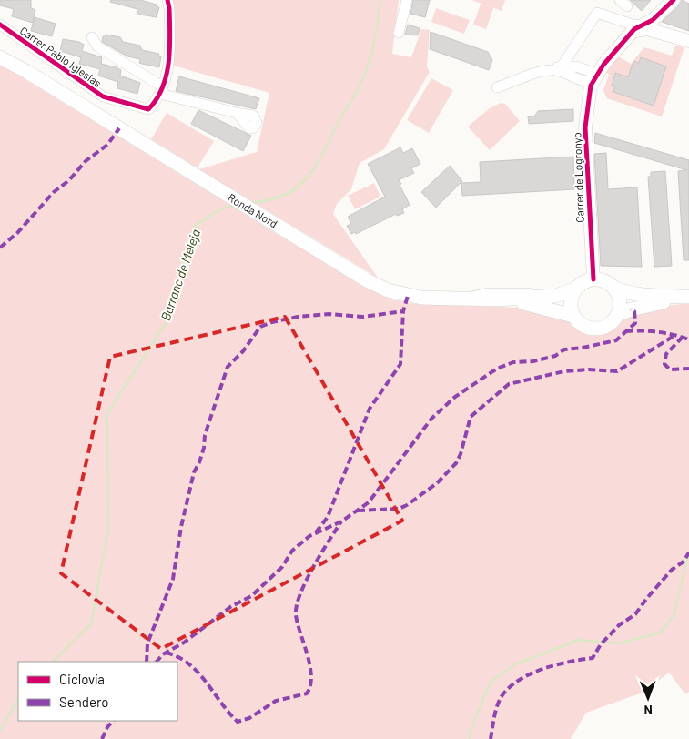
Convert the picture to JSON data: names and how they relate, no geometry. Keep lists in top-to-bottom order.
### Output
{
  "streets": {
    "main road": ["Ronda Nord"],
    "street": ["Carrer Pablo Iglesias", "Carrer de Logronyo"]
  },
  "crossings": [
    ["Carrer de Logronyo", "Ronda Nord"]
  ],
  "water": ["Barranc de Meleja"],
  "legend": ["Ciclovía", "Sendero"],
  "north": "bottom"
}
